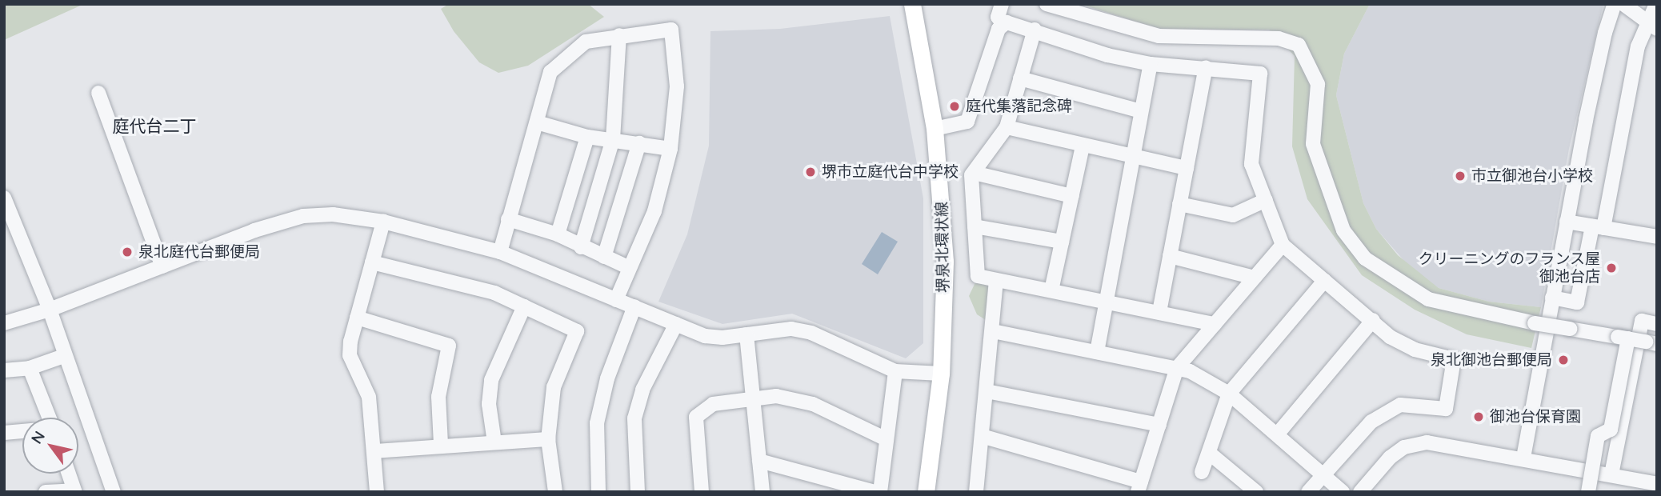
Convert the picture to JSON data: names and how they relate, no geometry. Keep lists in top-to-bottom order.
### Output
{
  "streets": {
    "main road": ["堺泉北環状線"]
  },
  "districts": ["庭代台二丁"],
  "places": [
    "庭代集落記念碑",
    "堺市立庭代台中学校",
    "市立御池台小学校",
    "泉北庭代台郵便局",
    "クリーニングのフランス屋 御池台店",
    "泉北御池台郵便局",
    "御池台保育園"
  ],
  "north": "top left"
}
